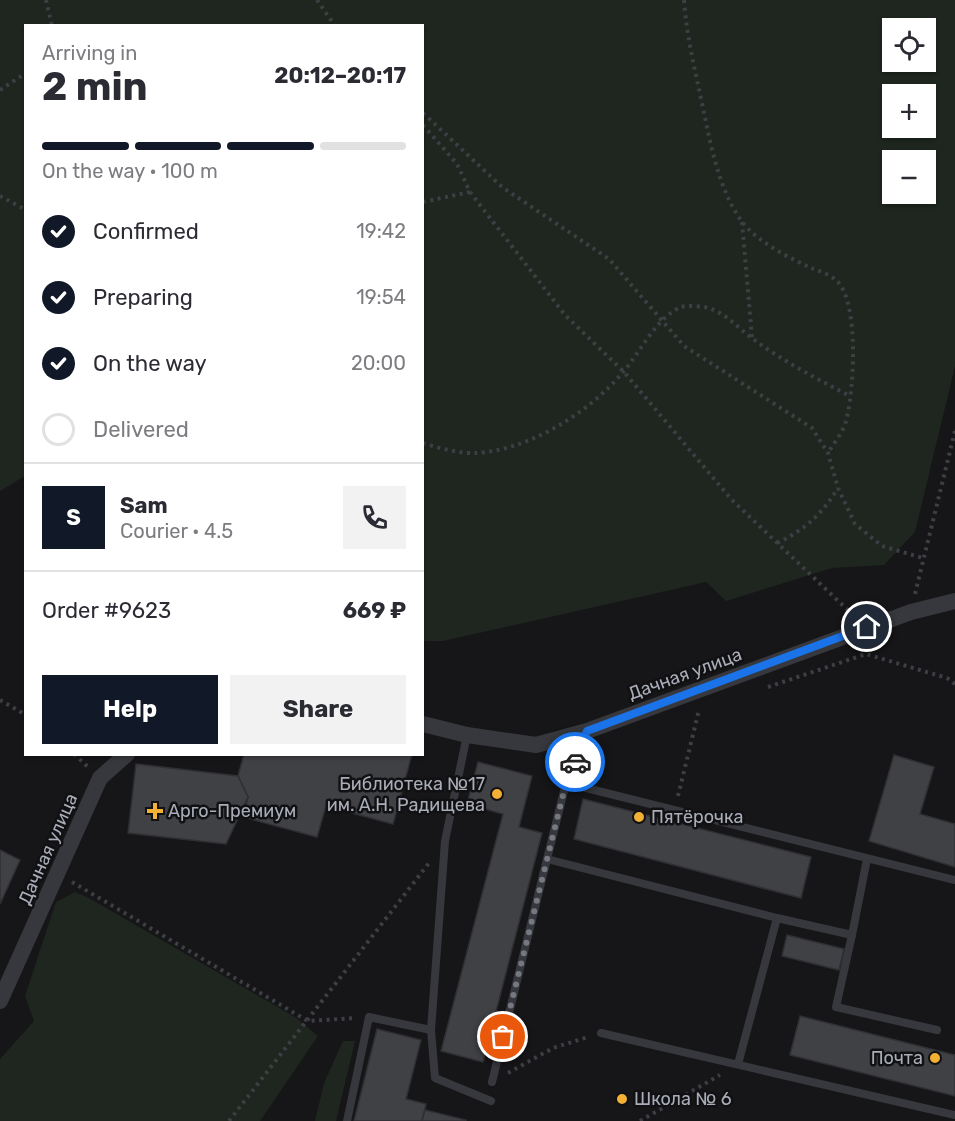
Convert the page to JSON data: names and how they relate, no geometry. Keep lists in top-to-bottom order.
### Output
{
  "streets": {
    "street": ["Дачная улица"]
  },
  "places": {
    "other": [
      "Библиотека №17 им. А.Н. Радищева",
      "Пятёрочка",
      "Почта",
      "Школа № 6"
    ],
    "health": ["Арго-Премиум"]
  },
  "page": {
    "map_buttons": ["+", "−"],
    "heading": ["2 min", "Arriving in", "20:12–20:17"],
    "panel": [
      "Sam",
      "Courier · 4.5",
      "Order #9623",
      "669 ₽"
    ],
    "bar": "On the way · 100 m",
    "list": [
      ["Confirmed", "19:42"],
      ["Preparing", "19:54"],
      ["On the way", "20:00"],
      "Delivered"
    ],
    "round": "S",
    "buttons": ["Help", "Share"]
  }
}
